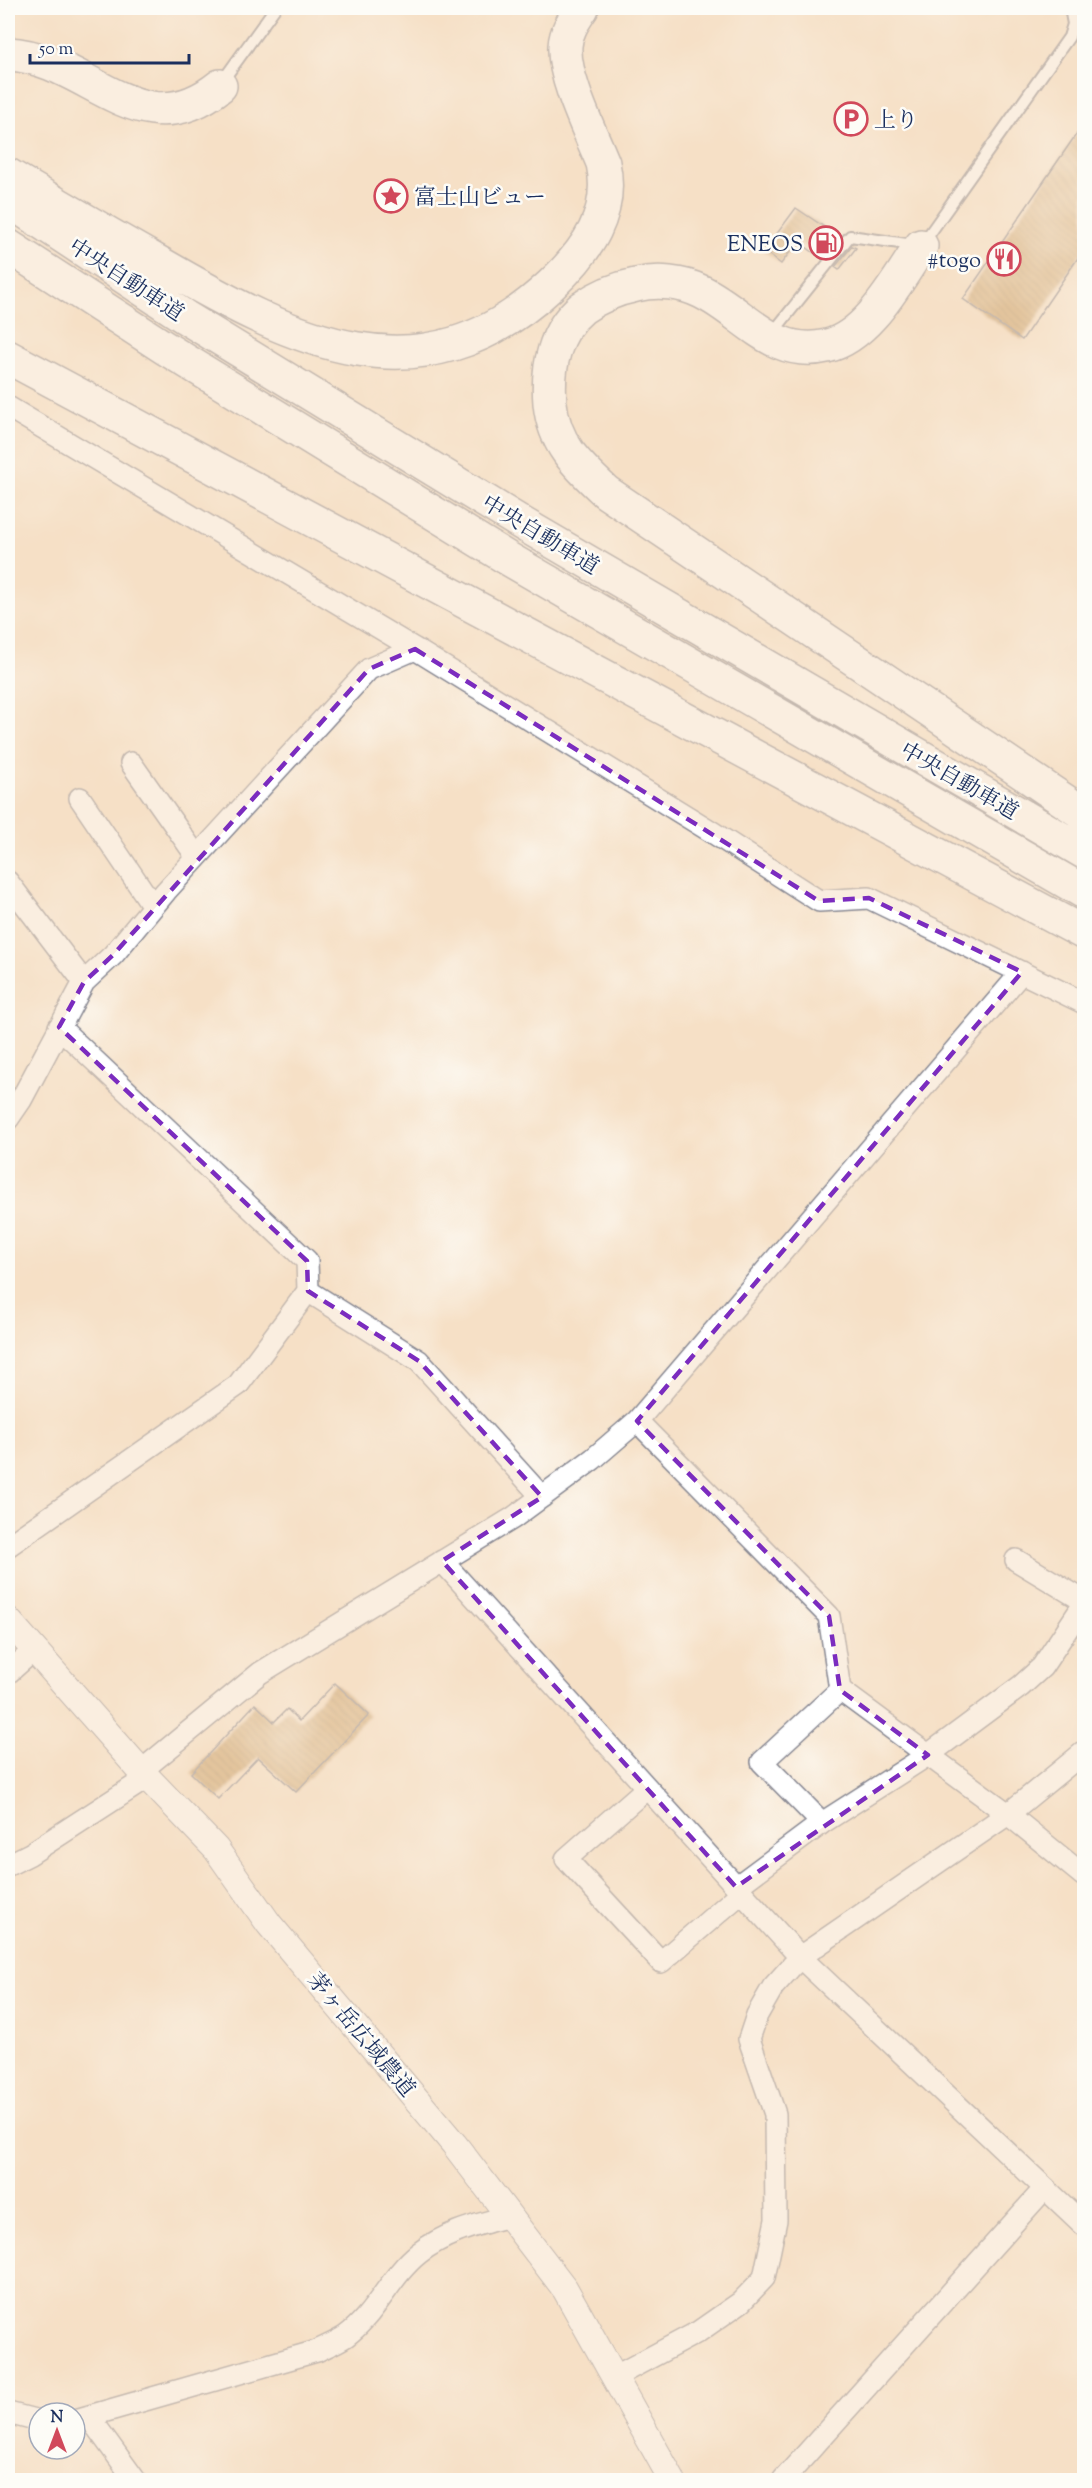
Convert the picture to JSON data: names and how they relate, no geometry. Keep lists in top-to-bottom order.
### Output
{
  "streets": {
    "highway": ["中央自動車道"],
    "street": ["茅ヶ岳広域農道"]
  },
  "places": {
    "parking": ["上り"],
    "place": ["富士山ビュー"],
    "fuel station": ["ENEOS"],
    "restaurant": ["#togo"]
  },
  "scale_bar": "50 m",
  "north": "top"
}
